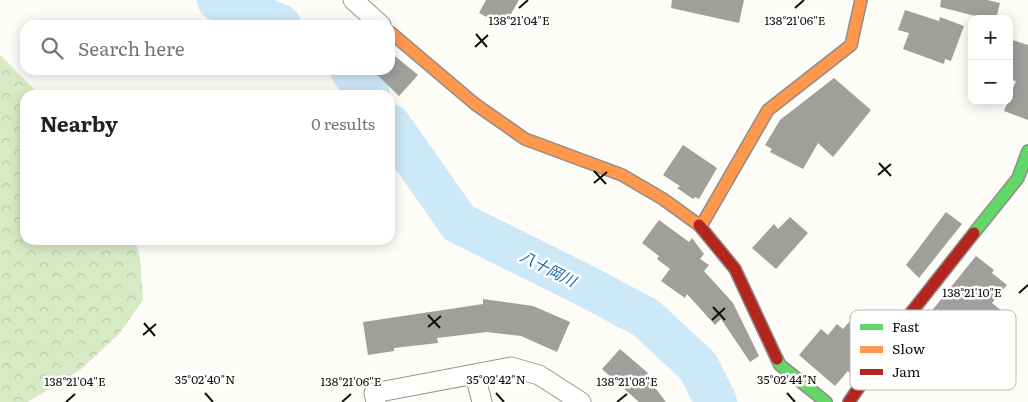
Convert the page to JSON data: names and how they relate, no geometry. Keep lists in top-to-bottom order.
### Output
{
  "water": ["八十岡川"],
  "legend": ["Fast", "Slow", "Jam"],
  "page": {
    "map_buttons": ["+", "−"],
    "search": "Search here",
    "heading": ["Nearby", "0 results"]
  },
  "coordinates": [
    "138°21'04\"E",
    "138°21'06\"E",
    "138°21'10\"E",
    "35°02'40\"N",
    "35°02'42\"N",
    "35°02'44\"N",
    "138°21'08\"E"
  ]
}
